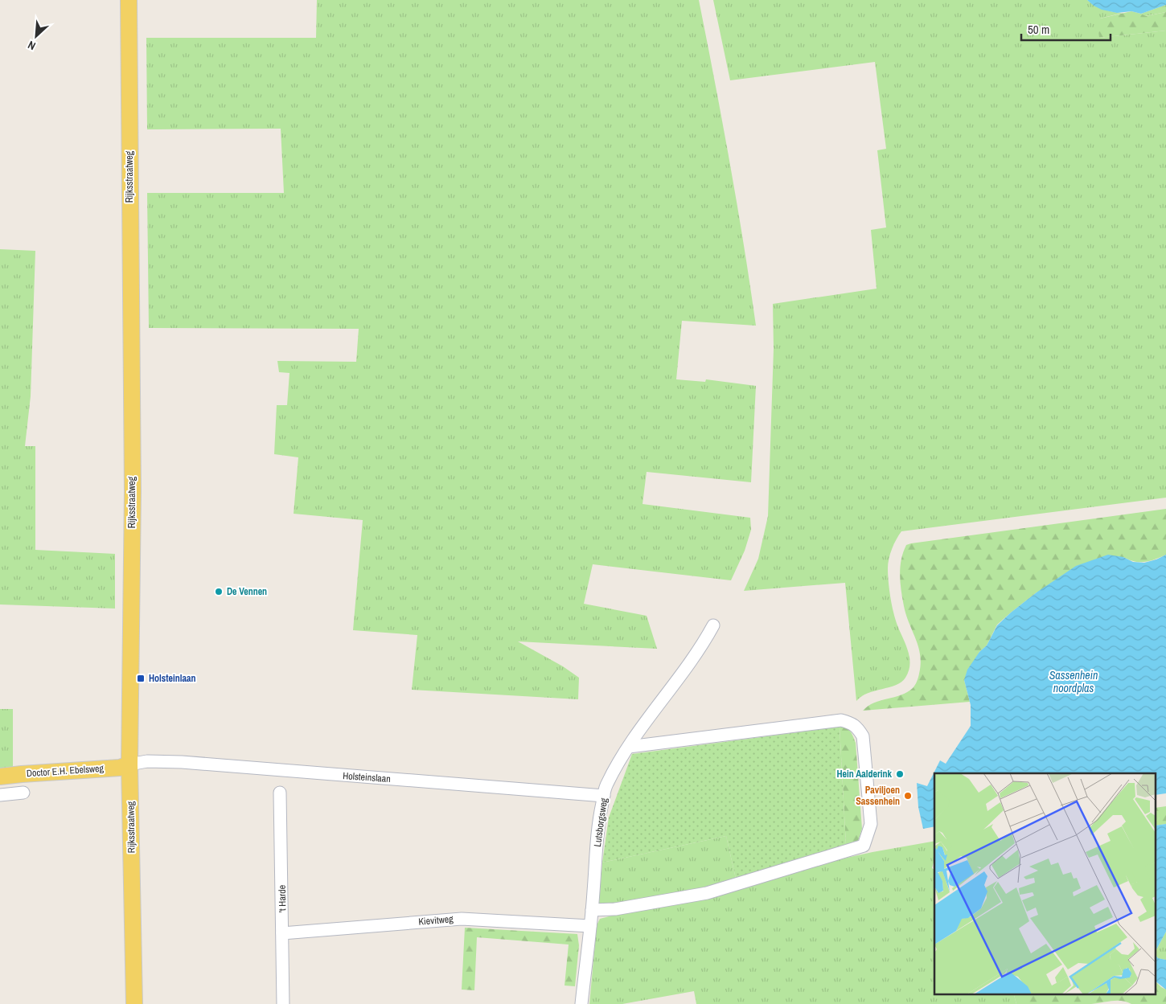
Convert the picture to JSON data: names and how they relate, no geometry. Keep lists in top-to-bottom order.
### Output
{
  "streets": {
    "main road": ["Rijksstraatweg", "Doctor E.H. Ebelsweg"],
    "street": [
      "Holsteinslaan",
      "Lutsborgsweg",
      "'t Harde",
      "Kievitweg"
    ]
  },
  "crossings": [
    ["Rijksstraatweg", "Doctor E.H. Ebelsweg"],
    ["Rijksstraatweg", "Holsteinslaan"],
    ["Doctor E.H. Ebelsweg", "Holsteinslaan"],
    ["Holsteinslaan", "Lutsborgsweg"],
    ["Lutsborgsweg", "Kievitweg"],
    ["'t Harde", "Kievitweg"]
  ],
  "water": ["Sassenhein noordplas"],
  "places": {
    "other": ["De Vennen", "Hein Aalderink", "Paviljoen Sassenhein"],
    "transit": ["Holsteinlaan"]
  },
  "scale_bar": "50 m",
  "north": "bottom left"
}
